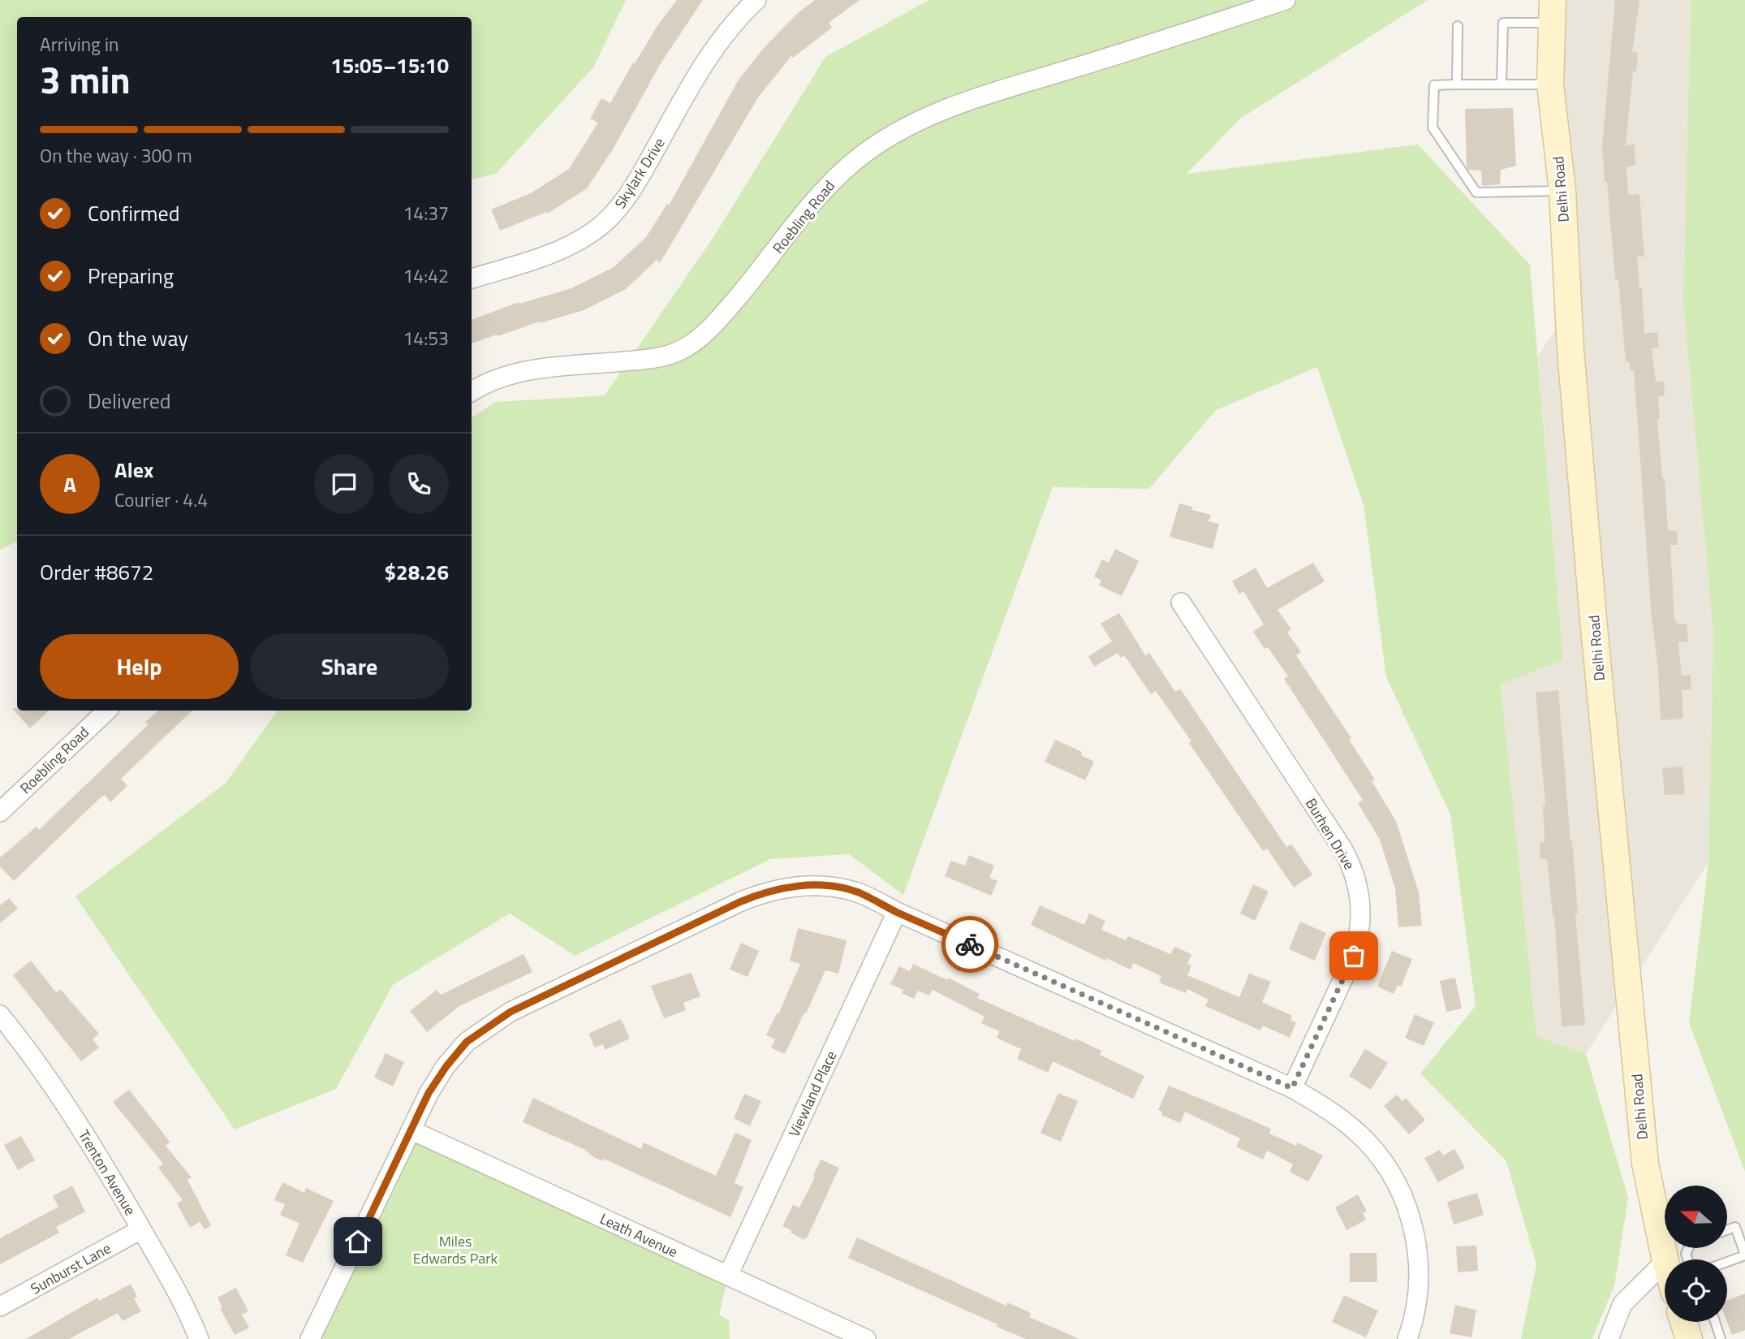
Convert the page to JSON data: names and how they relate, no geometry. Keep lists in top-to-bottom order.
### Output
{
  "streets": {
    "street": [
      "Skylark Drive",
      "Delhi Road",
      "Roebling Road",
      "Burhen Drive",
      "Viewland Place",
      "Trenton Avenue",
      "Leath Avenue",
      "Sunburst Lane"
    ]
  },
  "crossings": [
    ["Viewland Place", "Leath Avenue"],
    ["Trenton Avenue", "Sunburst Lane"]
  ],
  "parks": ["Miles Edwards Park"],
  "north": "left",
  "page": {
    "heading": ["3 min", "Arriving in", "15:05–15:10"],
    "panel": [
      "Alex",
      "Courier · 4.4",
      "Order #8672",
      "$28.26"
    ],
    "bar": "On the way · 300 m",
    "list": [
      ["Confirmed", "14:37"],
      ["Preparing", "14:42"],
      ["On the way", "14:53"],
      "Delivered"
    ],
    "round": "A",
    "buttons": ["Help", "Share"]
  }
}
